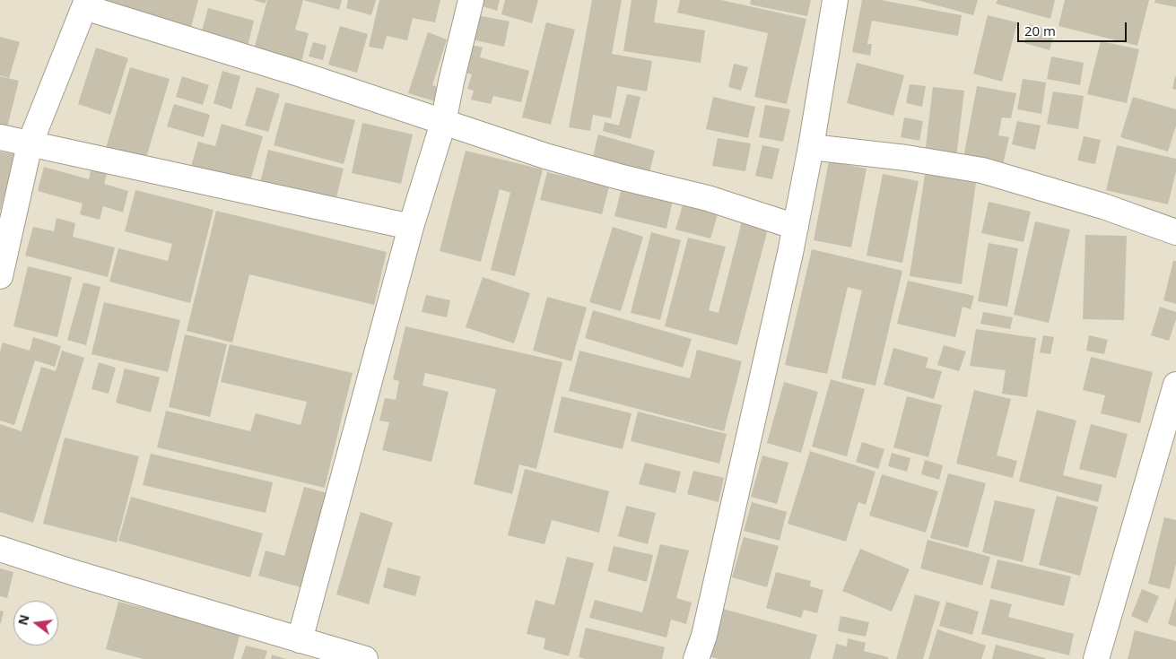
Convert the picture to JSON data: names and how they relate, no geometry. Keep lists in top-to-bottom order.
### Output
{
  "scale_bar": "20 m",
  "north": "left"
}
